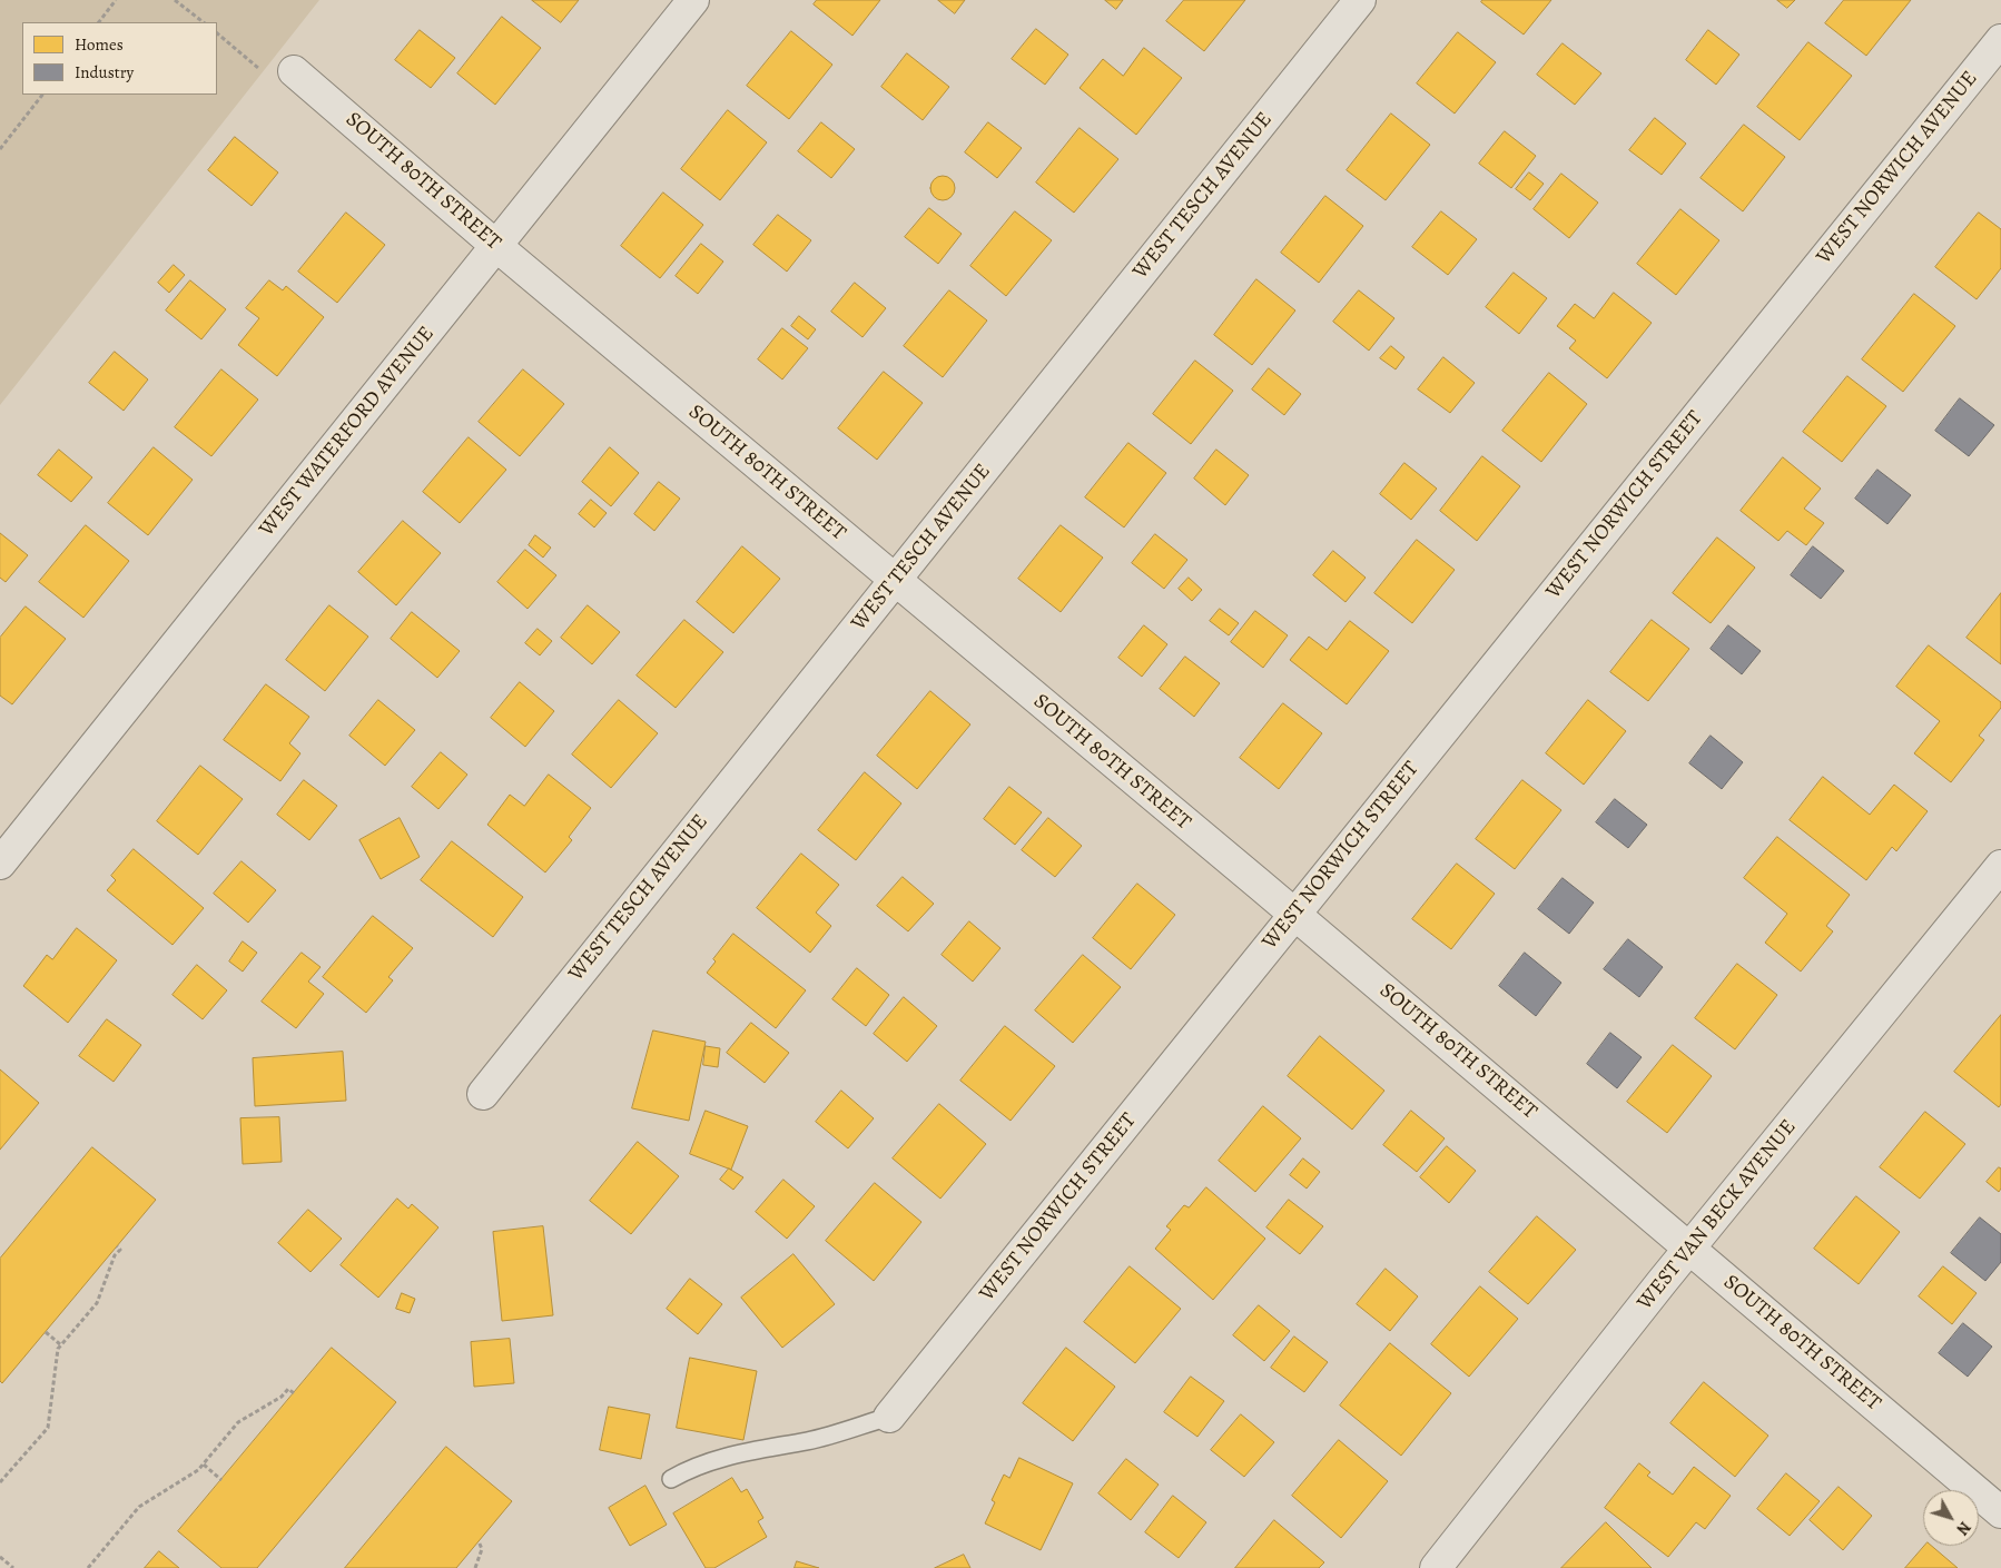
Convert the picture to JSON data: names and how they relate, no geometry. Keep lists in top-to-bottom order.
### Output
{
  "streets": {
    "street": [
      "WEST NORWICH AVENUE",
      "SOUTH 80TH STREET",
      "WEST TESCH AVENUE",
      "WEST WATERFORD AVENUE",
      "WEST NORWICH STREET",
      "WEST VAN BECK AVENUE"
    ]
  },
  "crossings": [
    ["WEST NORWICH AVENUE", "WEST NORWICH STREET"],
    ["SOUTH 80TH STREET", "WEST TESCH AVENUE"],
    ["SOUTH 80TH STREET", "WEST WATERFORD AVENUE"],
    ["SOUTH 80TH STREET", "WEST NORWICH STREET"],
    ["SOUTH 80TH STREET", "WEST VAN BECK AVENUE"]
  ],
  "legend": ["Homes", "Industry"],
  "north": "bottom right"
}
